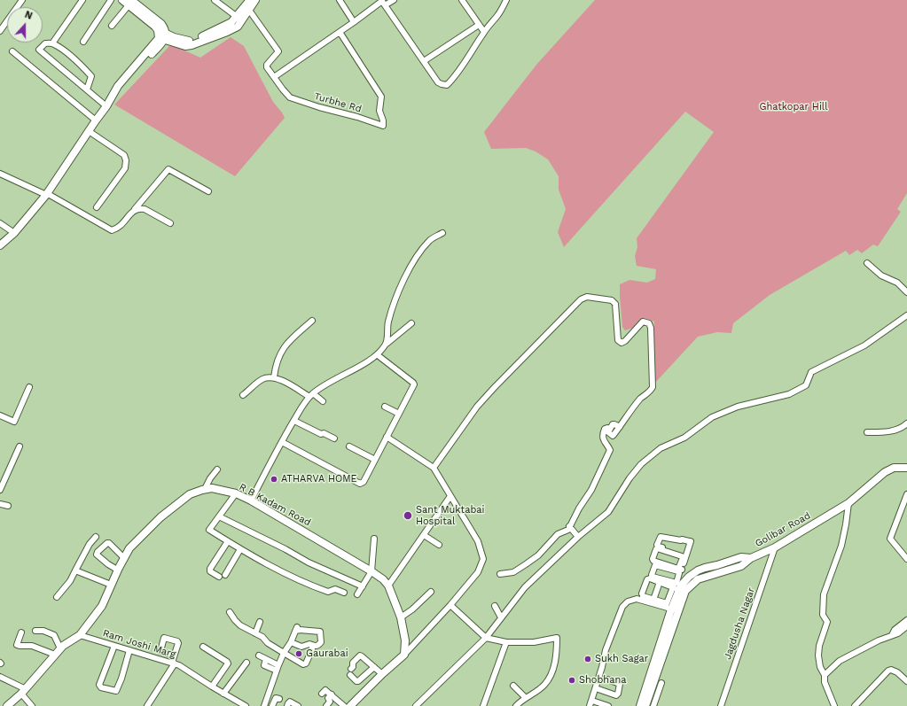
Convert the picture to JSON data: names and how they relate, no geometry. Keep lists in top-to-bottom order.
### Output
{
  "streets": {
    "street": [
      "Turbhe Rd",
      "R B Kadam Road",
      "Golibar Road",
      "Jagdusha Nagar",
      "Ram Joshi Marg"
    ]
  },
  "crossings": [
    ["R B Kadam Road", "Ram Joshi Marg"],
    ["Golibar Road", "Jagdusha Nagar"]
  ],
  "parks": ["Ghatkopar Hill"],
  "places": [
    "ATHARVA HOME",
    "Sant Muktabai Hospital",
    "Gaurabai",
    "Sukh Sagar",
    "Shobhana"
  ],
  "north": "top"
}
